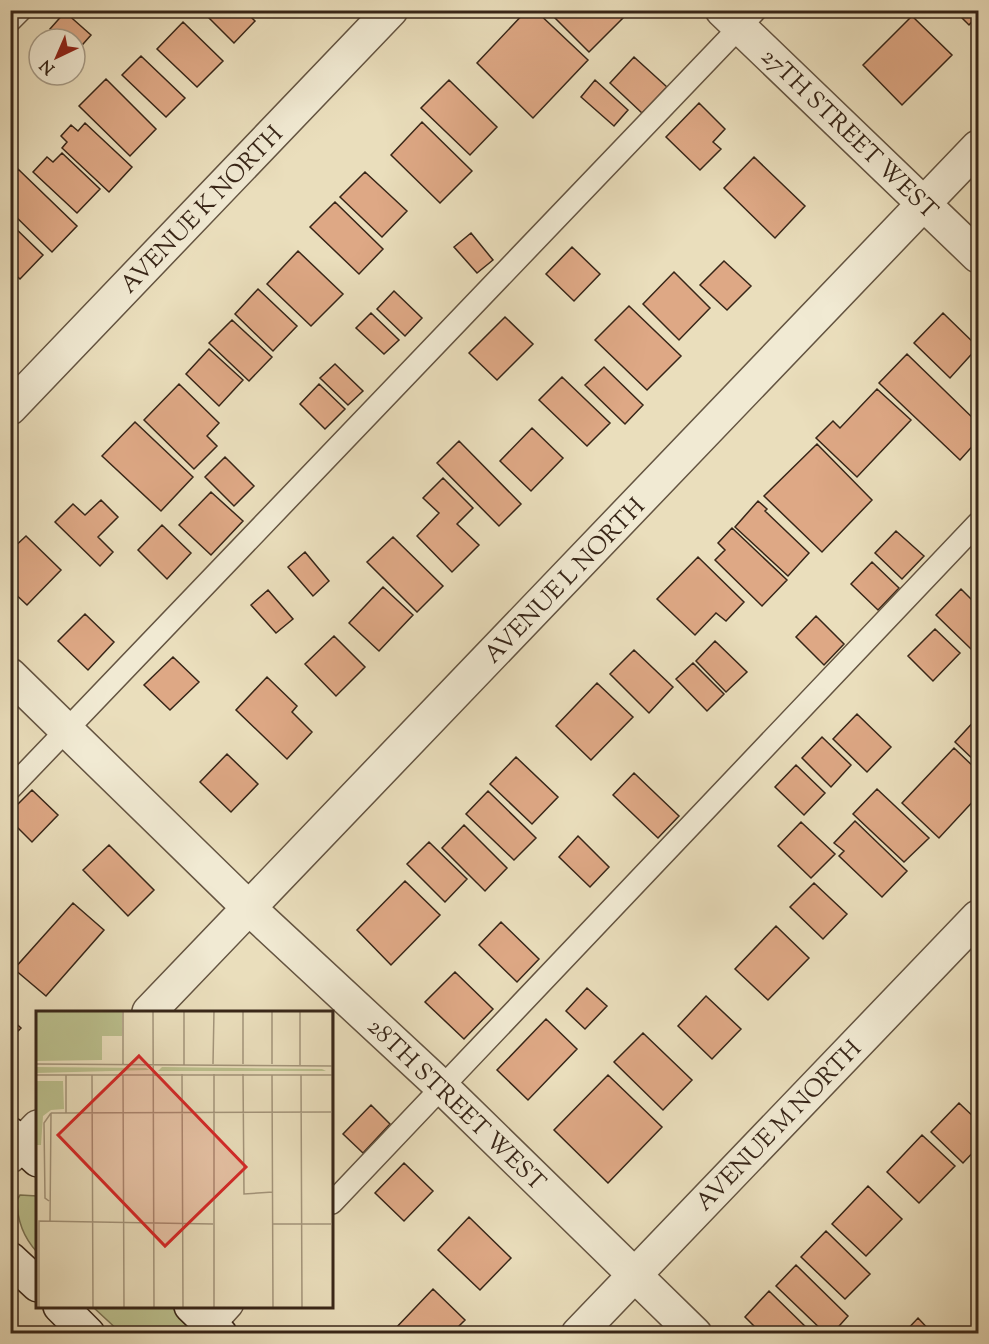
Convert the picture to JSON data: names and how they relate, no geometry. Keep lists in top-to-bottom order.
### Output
{
  "streets": {
    "street": [
      "27TH STREET WEST",
      "AVENUE K NORTH",
      "AVENUE L NORTH",
      "28TH STREET WEST",
      "AVENUE M NORTH"
    ]
  },
  "crossings": [
    ["27TH STREET WEST", "AVENUE L NORTH"],
    ["AVENUE L NORTH", "28TH STREET WEST"],
    ["28TH STREET WEST", "AVENUE M NORTH"]
  ],
  "north": "bottom left"
}
